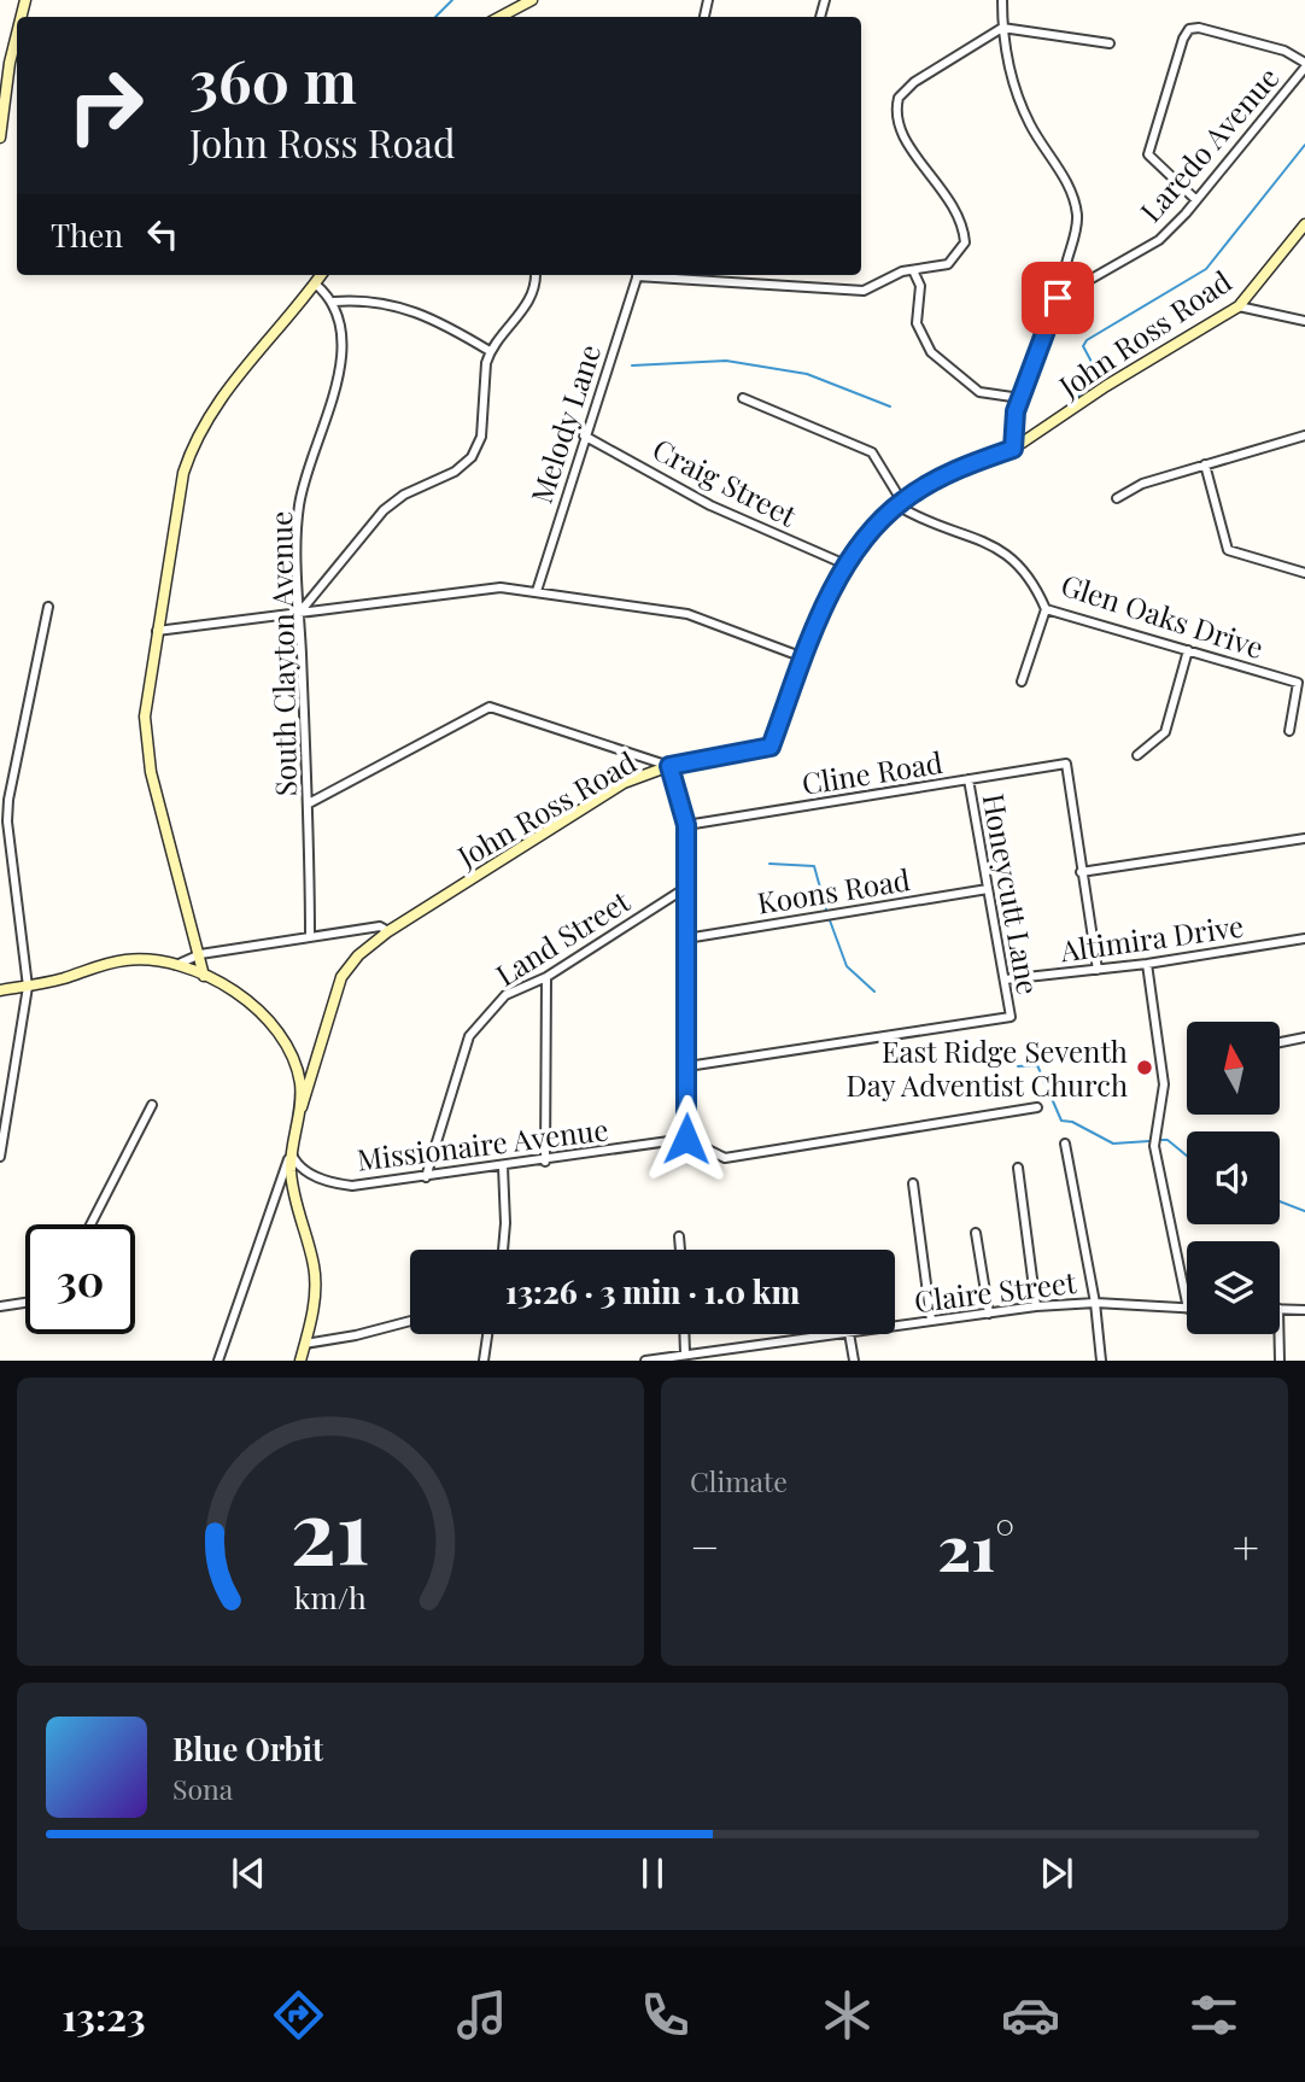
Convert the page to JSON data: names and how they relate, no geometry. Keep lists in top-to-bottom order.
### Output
{
  "streets": {
    "street": [
      "Laredo Avenue",
      "John Ross Road",
      "Melody Lane",
      "Craig Street",
      "Glen Oaks Drive",
      "South Clayton Avenue",
      "Cline Road",
      "Koons Road",
      "Honeycutt Lane",
      "Land Street",
      "Altimira Drive",
      "Missionaire Avenue",
      "Claire Street"
    ]
  },
  "crossings": [
    ["John Ross Road", "Craig Street"],
    ["John Ross Road", "Glen Oaks Drive"],
    ["John Ross Road", "Missionaire Avenue"],
    ["Melody Lane", "Craig Street"],
    ["Cline Road", "Honeycutt Lane"],
    ["Koons Road", "Honeycutt Lane"],
    ["Honeycutt Lane", "Altimira Drive"],
    ["Land Street", "Missionaire Avenue"]
  ],
  "places": ["East Ridge Seventh Day Adventist Church"],
  "north": "top",
  "page": {
    "turn": ["360 m", "John Ross Road"],
    "then": "Then",
    "limit": "30",
    "trip": "13:26 · 3 min · 1.0 km",
    "tile": "Climate",
    "heat": ["−", "21°", "+"],
    "song": ["Blue Orbit", "Sona"],
    "tabs": "13:23",
    "gauge": ["21", "km/h"]
  }
}
